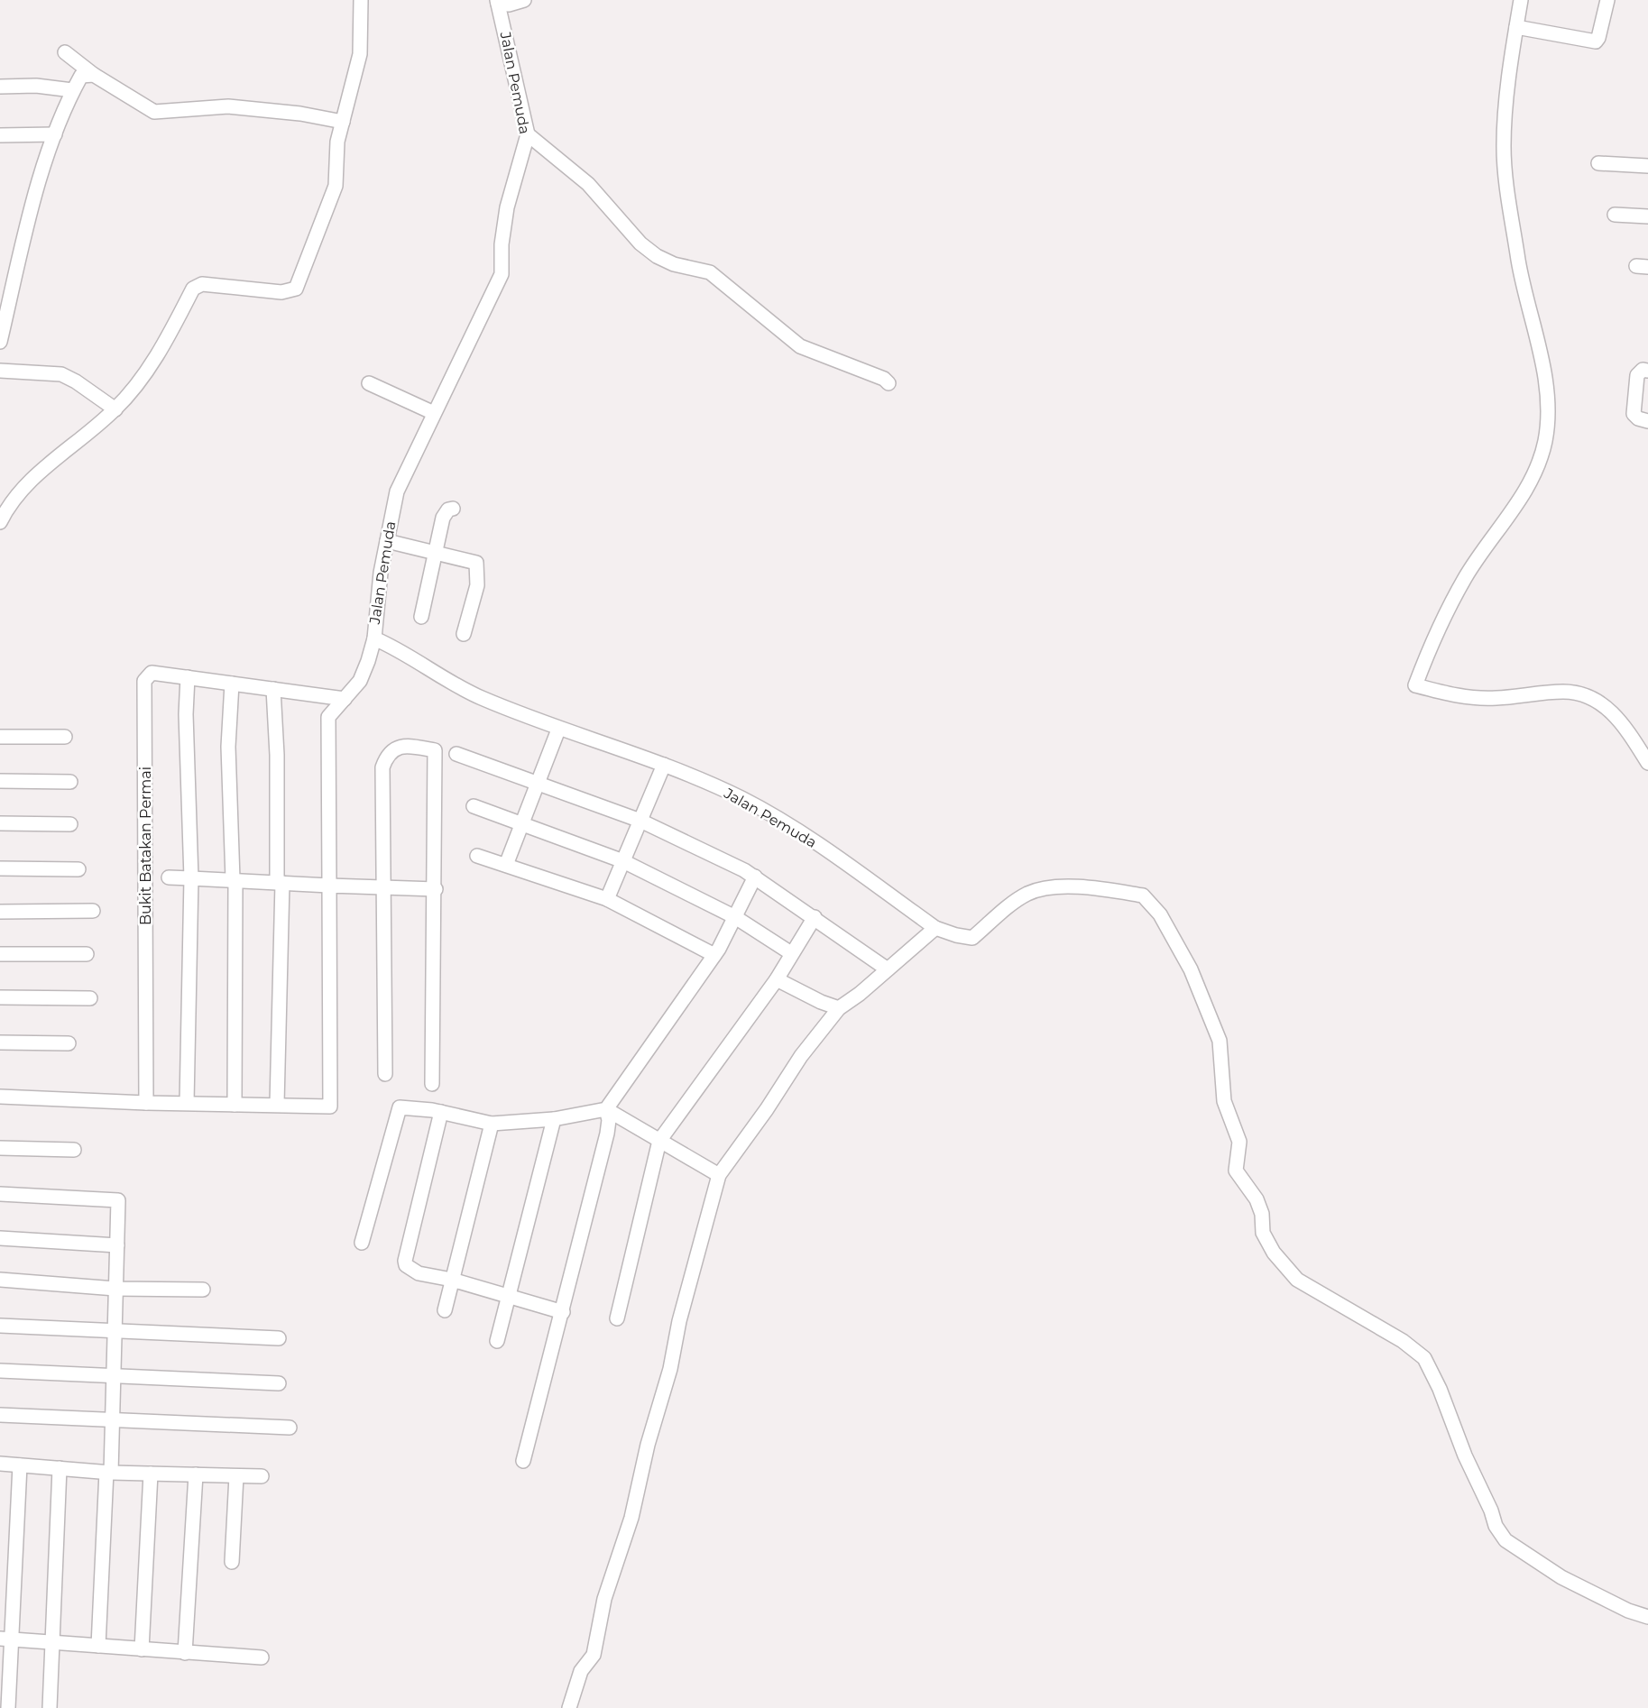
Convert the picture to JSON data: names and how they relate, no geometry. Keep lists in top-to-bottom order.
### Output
{
  "streets": {
    "street": ["Jalan Pemuda", "Bukit Batakan Permai"]
  }
}
